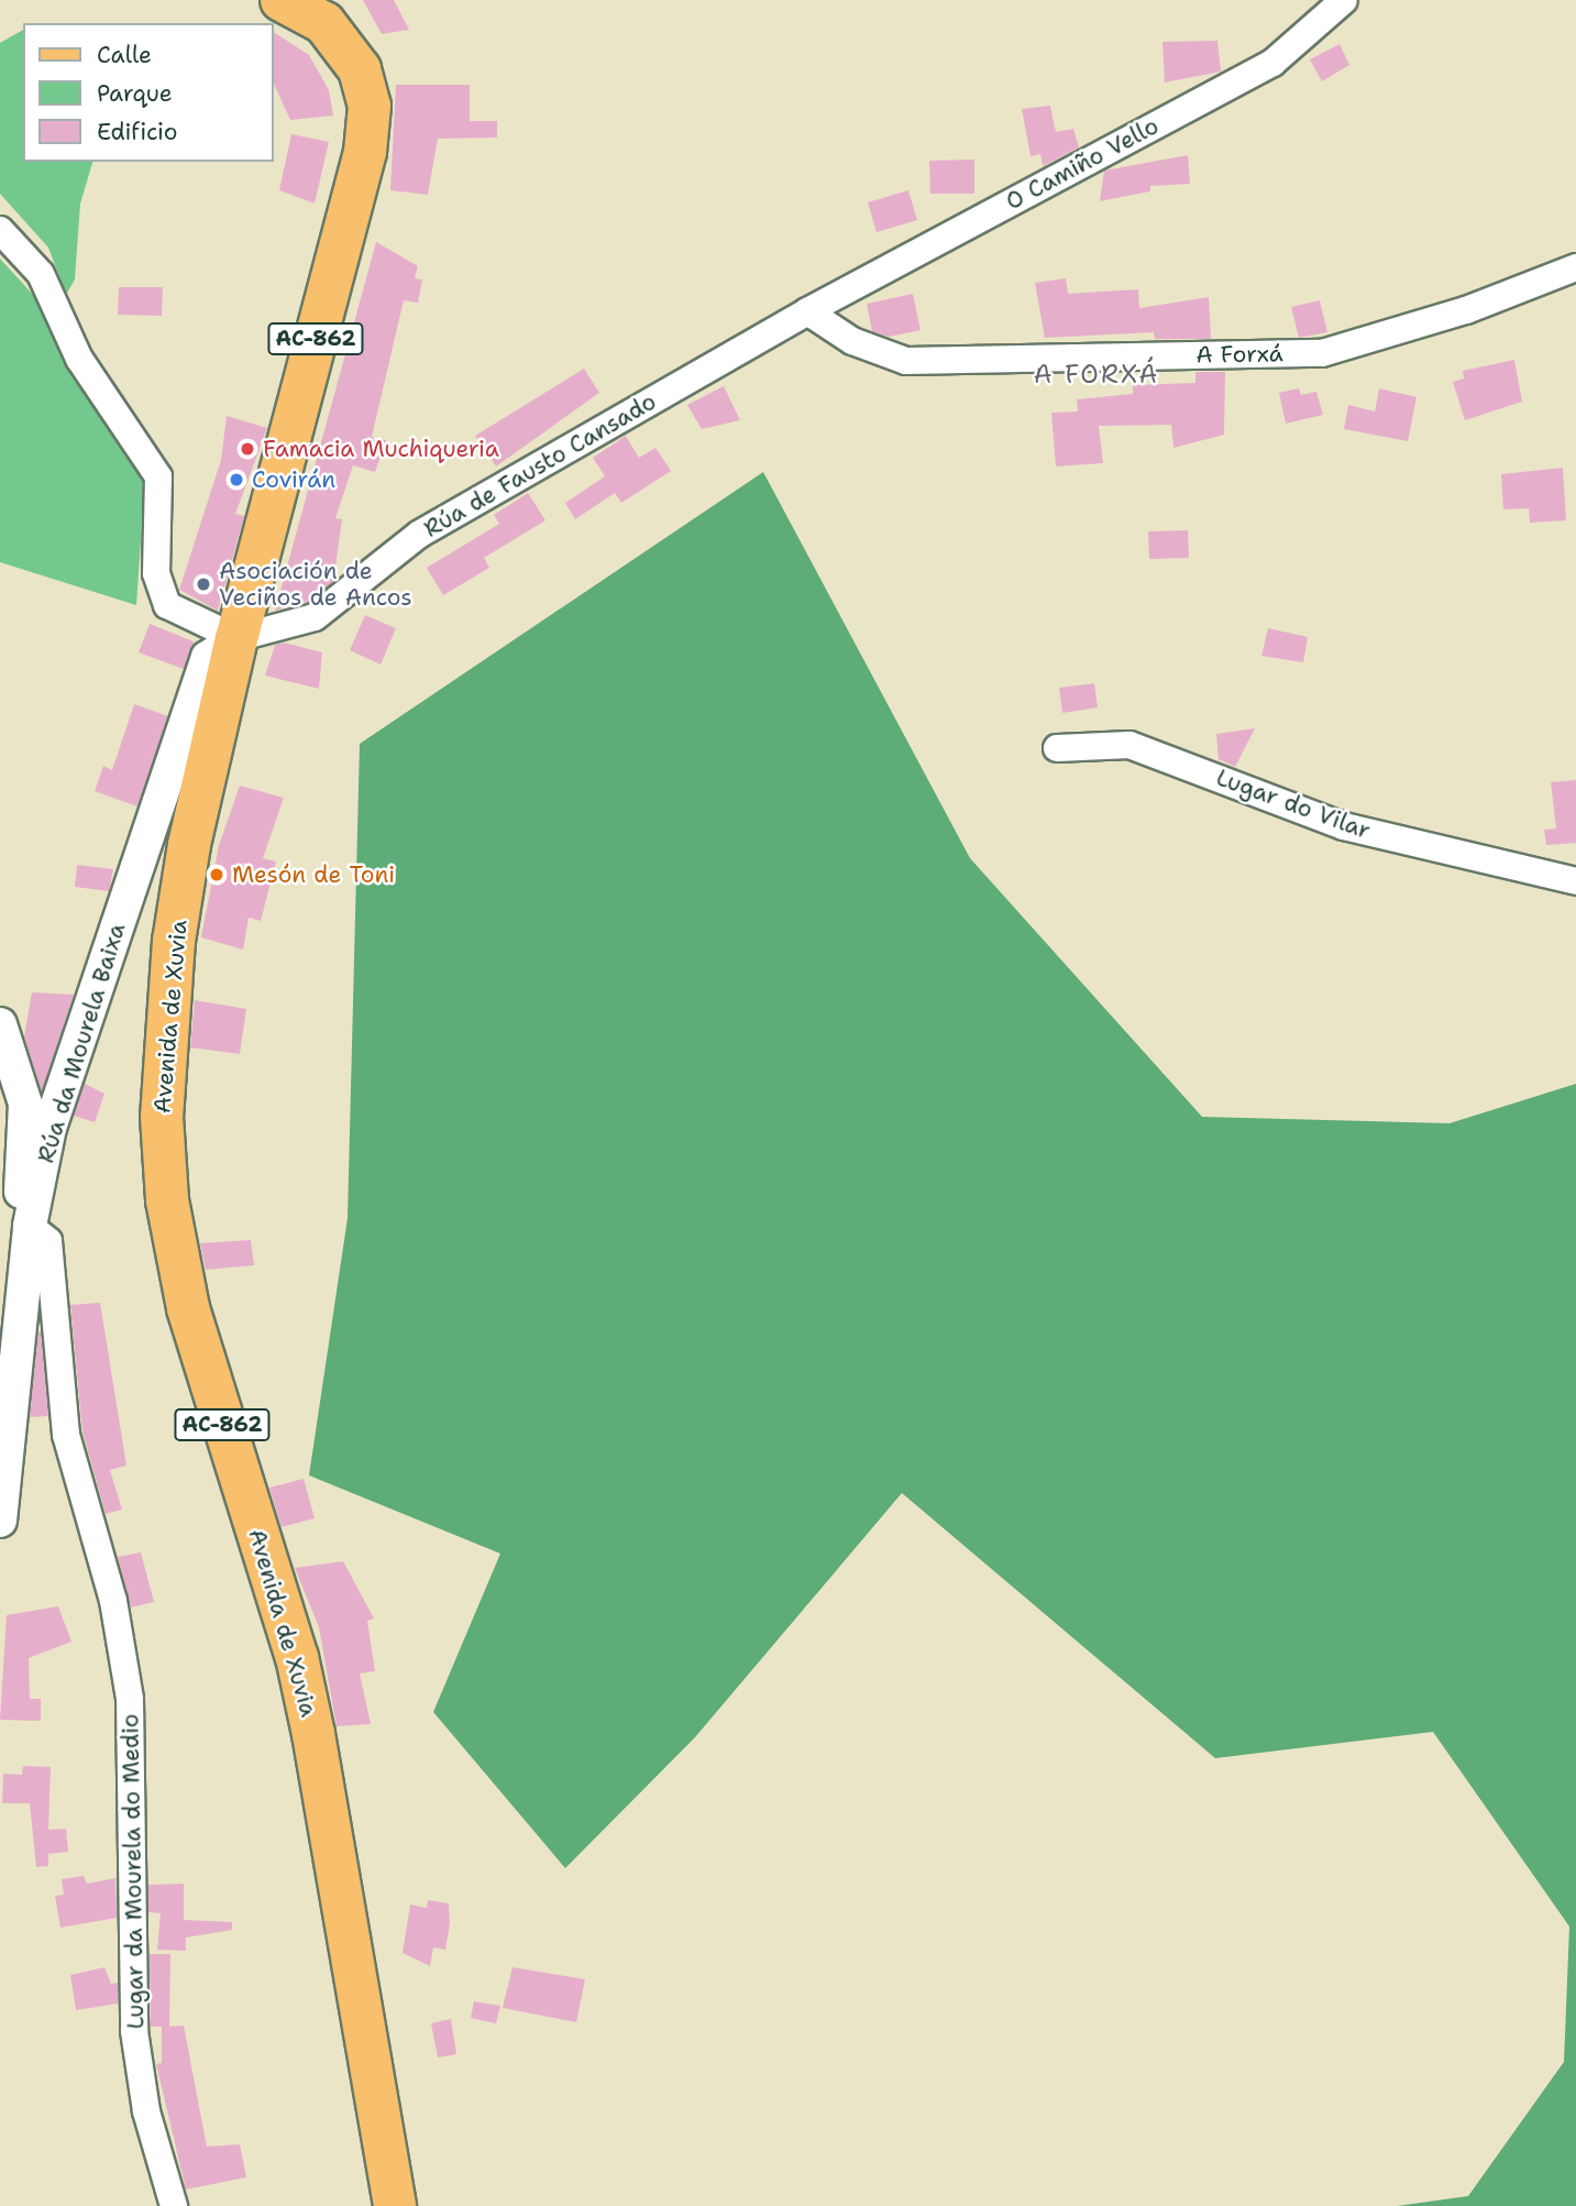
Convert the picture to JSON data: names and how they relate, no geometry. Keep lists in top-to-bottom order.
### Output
{
  "streets": {
    "main road": ["AC-862", "Avenida de Xuvia"],
    "street": [
      "O Camiño Vello",
      "A Forxá",
      "Rúa de Fausto Cansado",
      "Lugar do Vilar",
      "Rúa da Mourela Baixa",
      "Lugar da Mourela do Medio"
    ]
  },
  "crossings": [
    ["O Camiño Vello", "A Forxá"],
    ["O Camiño Vello", "Rúa de Fausto Cansado"],
    ["A Forxá", "Rúa de Fausto Cansado"],
    ["Rúa de Fausto Cansado", "Avenida de Xuvia"],
    ["Rúa de Fausto Cansado", "Rúa da Mourela Baixa"],
    ["Avenida de Xuvia", "Rúa da Mourela Baixa"],
    ["Rúa da Mourela Baixa", "Lugar da Mourela do Medio"]
  ],
  "districts": ["A FORXÁ"],
  "places": [
    "Famacia Muchiqueria",
    "Covirán",
    "Asociación de Veciños de Ancos",
    "Mesón de Toni"
  ],
  "legend": ["Calle", "Parque", "Edificio"]
}
